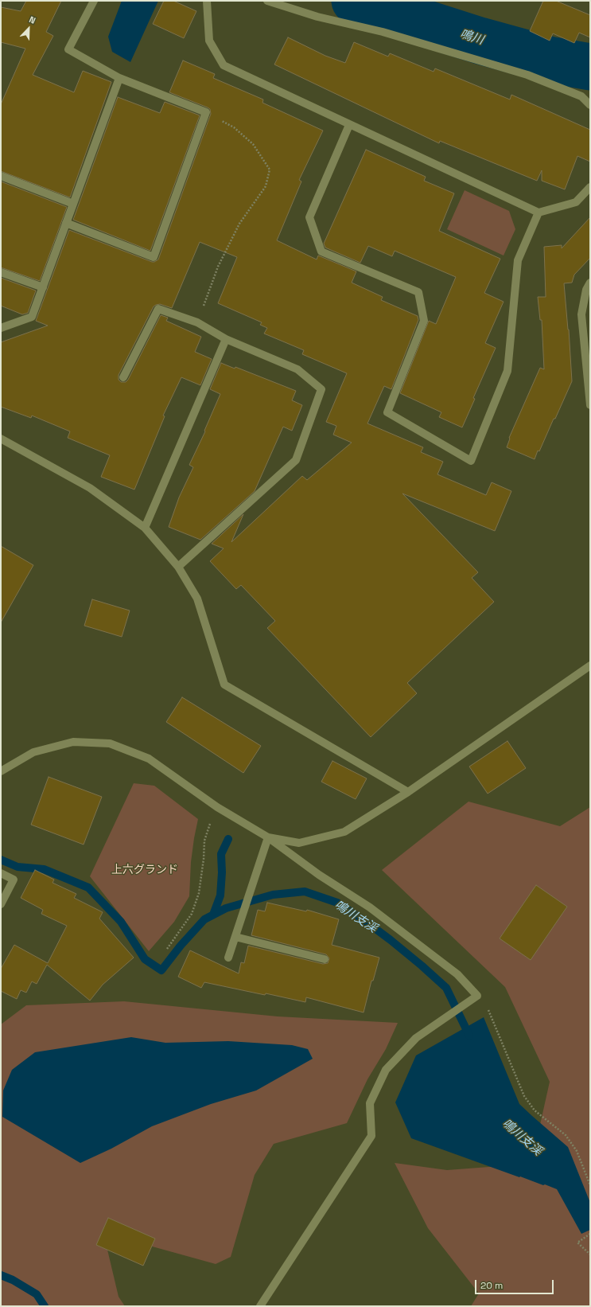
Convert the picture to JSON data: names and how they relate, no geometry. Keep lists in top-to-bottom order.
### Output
{
  "water": ["鳴川", "鳴川支渓"],
  "parks": ["上六グランド"],
  "scale_bar": "20 m",
  "north": "top right"
}
